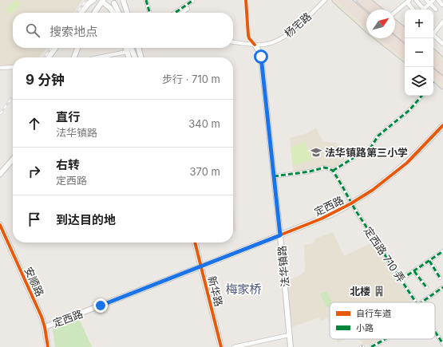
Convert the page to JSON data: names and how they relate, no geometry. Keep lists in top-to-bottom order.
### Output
{
  "streets": {
    "street": [
      "杨宅路",
      "定西路",
      "定西路 710 弄",
      "法华镇路",
      "安顺路",
      "新华路"
    ]
  },
  "crossings": [
    ["杨宅路", "法华镇路"],
    ["定西路", "定西路 710 弄"],
    ["定西路", "法华镇路"],
    ["定西路", "安顺路"],
    ["定西路", "新华路"]
  ],
  "districts": ["梅家桥"],
  "places": {
    "school or university": ["法华镇路第三小学"],
    "building": ["北楼"]
  },
  "legend": ["自行车道", "小路"],
  "north": "top right",
  "page": {
    "map_buttons": ["+", "−"],
    "search": "搜索地点",
    "heading": ["9 分钟", "步行 · 710 m"],
    "list": [
      ["直行", "法华镇路", "340 m"],
      ["右转", "定西路", "370 m"],
      "到达目的地"
    ]
  }
}
